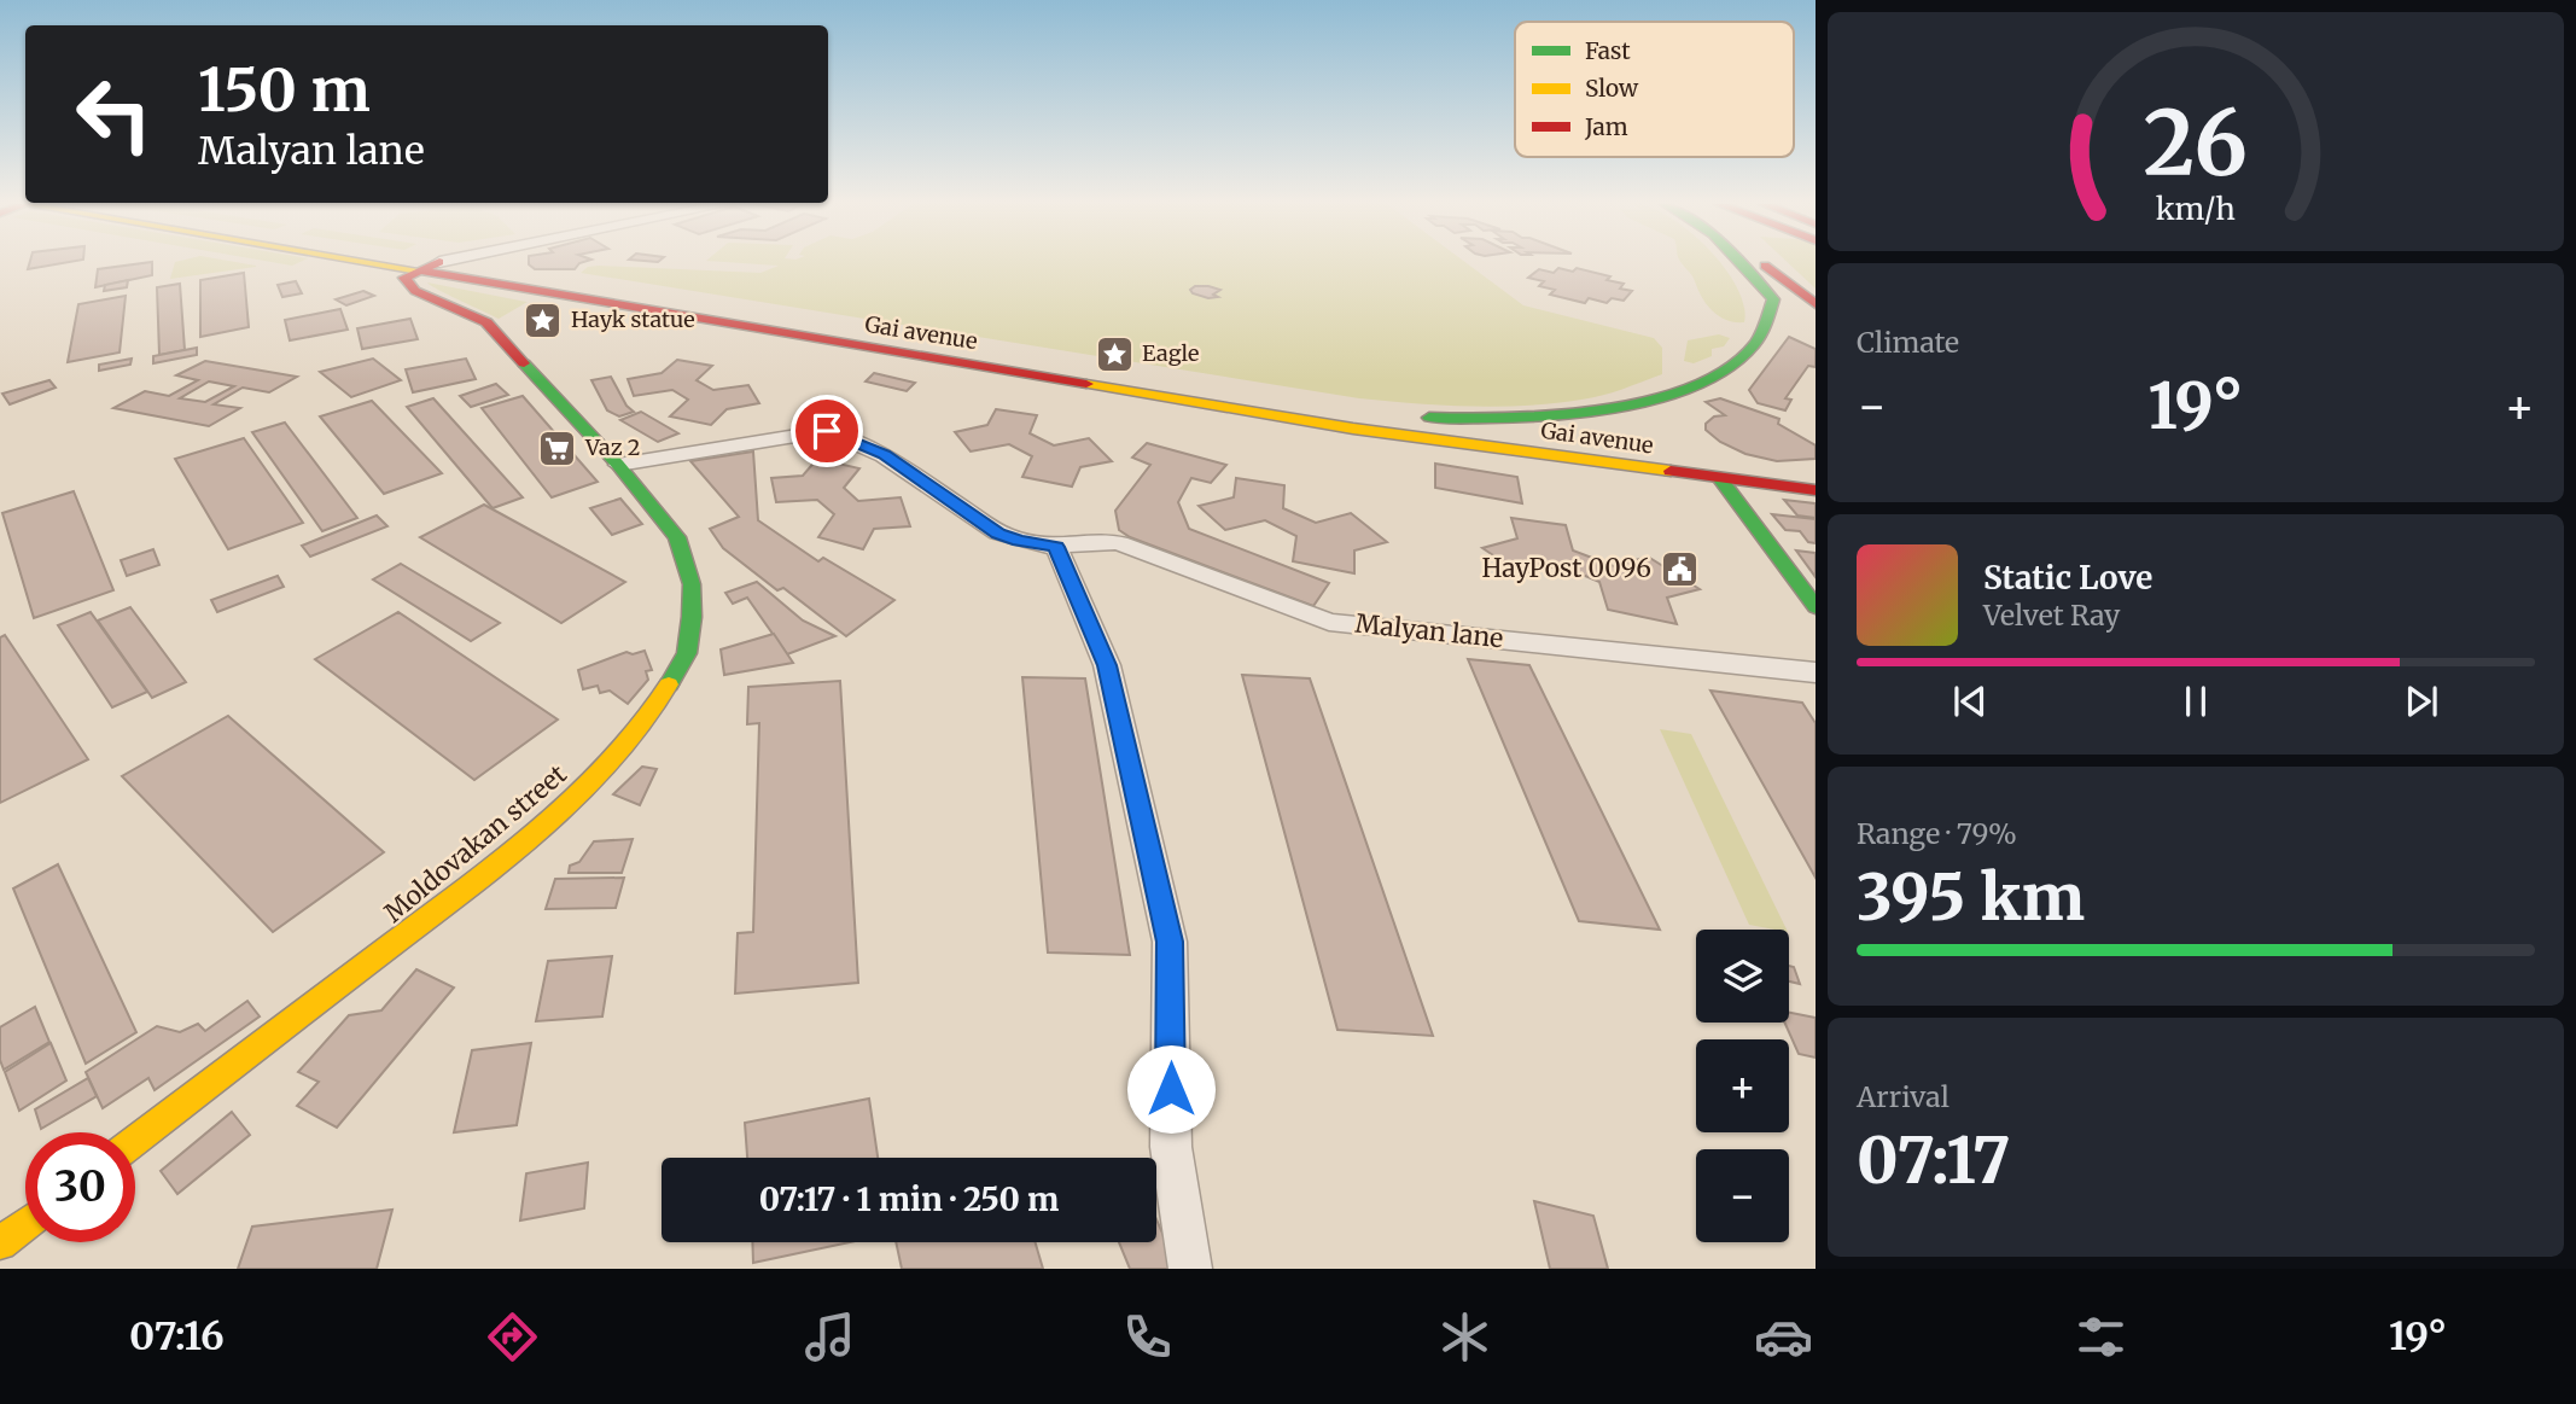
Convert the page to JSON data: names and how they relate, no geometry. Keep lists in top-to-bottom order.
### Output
{
  "streets": {
    "main road": ["Gai avenue", "Moldovakan street"],
    "street": ["Malyan lane"]
  },
  "crossings": [
    ["Gai avenue", "Moldovakan street"],
    ["Malyan lane", "Moldovakan street"]
  ],
  "places": {
    "place": ["Hayk statue", "Eagle"],
    "supermarket": ["Vaz 2"],
    "public building": ["HayPost 0096"]
  },
  "legend": ["Fast", "Slow", "Jam"],
  "page": {
    "turn": ["150 m", "Malyan lane"],
    "tile": [
      "Climate",
      ["Range · 79%", "395 km"],
      ["Arrival", "07:17"]
    ],
    "heat": ["−", "19°", "+"],
    "song": ["Static Love", "Velvet Ray"],
    "map_buttons": ["+", "−"],
    "limit": "30",
    "trip": "07:17 · 1 min · 250 m",
    "tabs": ["07:16", "19°"],
    "gauge": ["26", "km/h"]
  }
}
